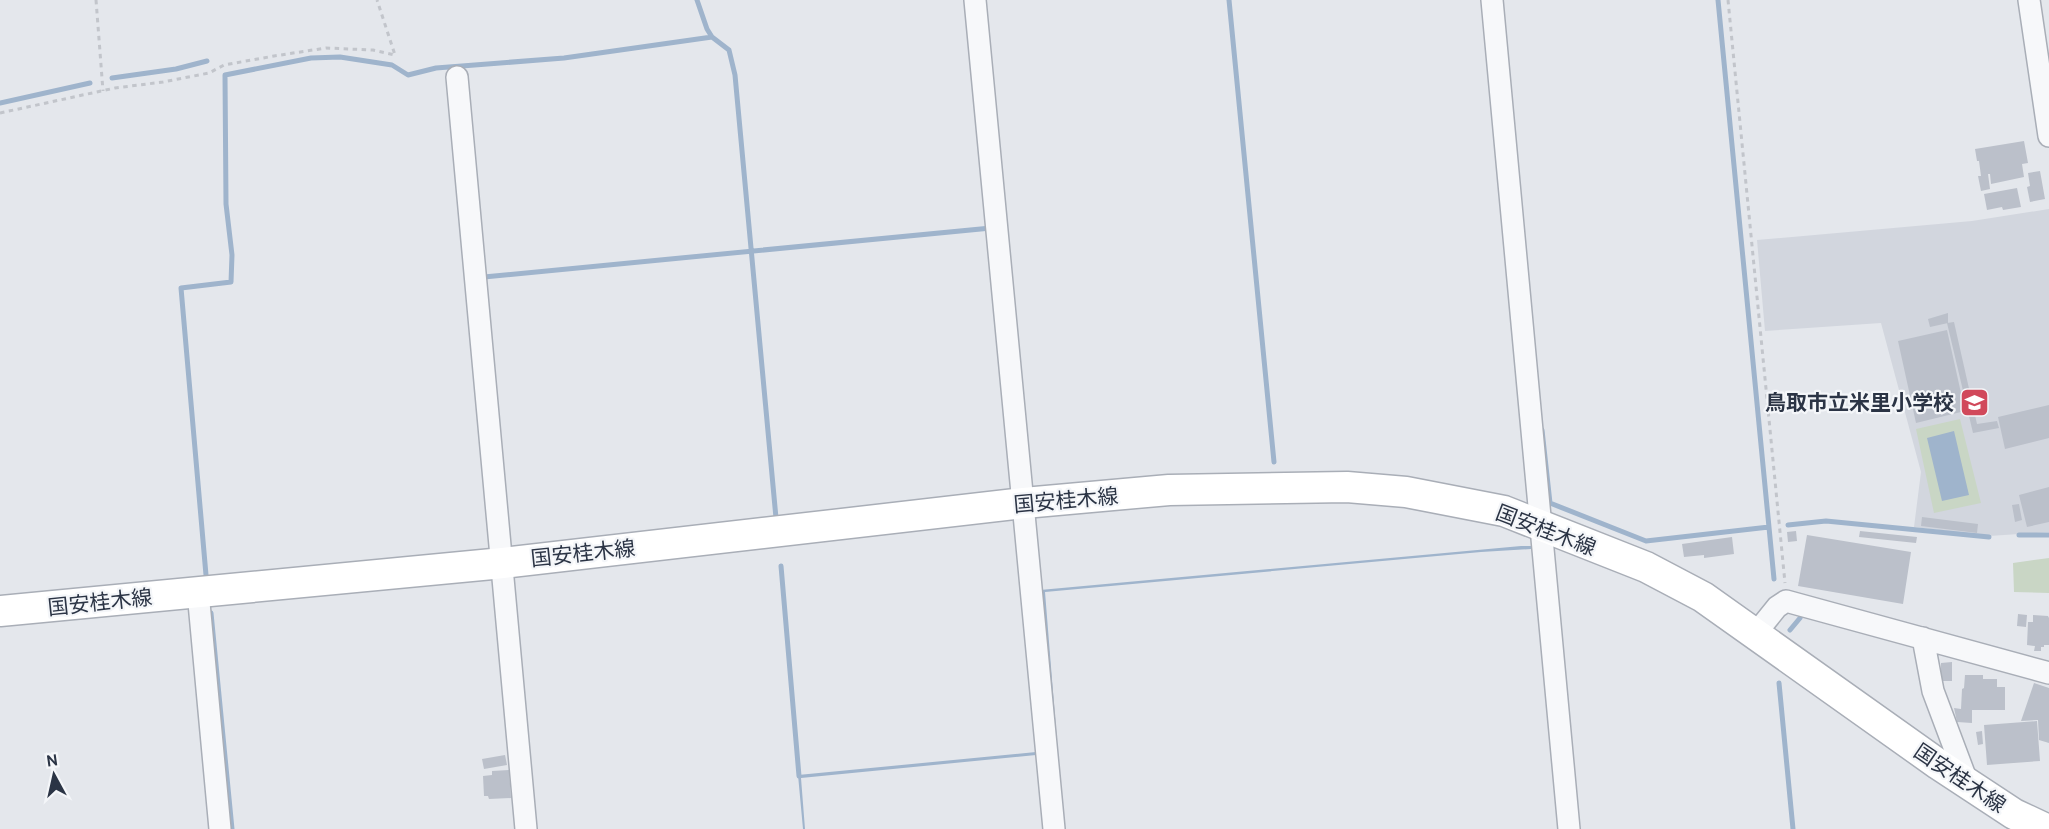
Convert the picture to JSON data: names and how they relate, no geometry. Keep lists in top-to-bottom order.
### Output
{
  "streets": {
    "main road": ["国安桂木線"]
  },
  "places": {
    "school or university": ["鳥取市立米里小学校"]
  },
  "north": "top"
}
